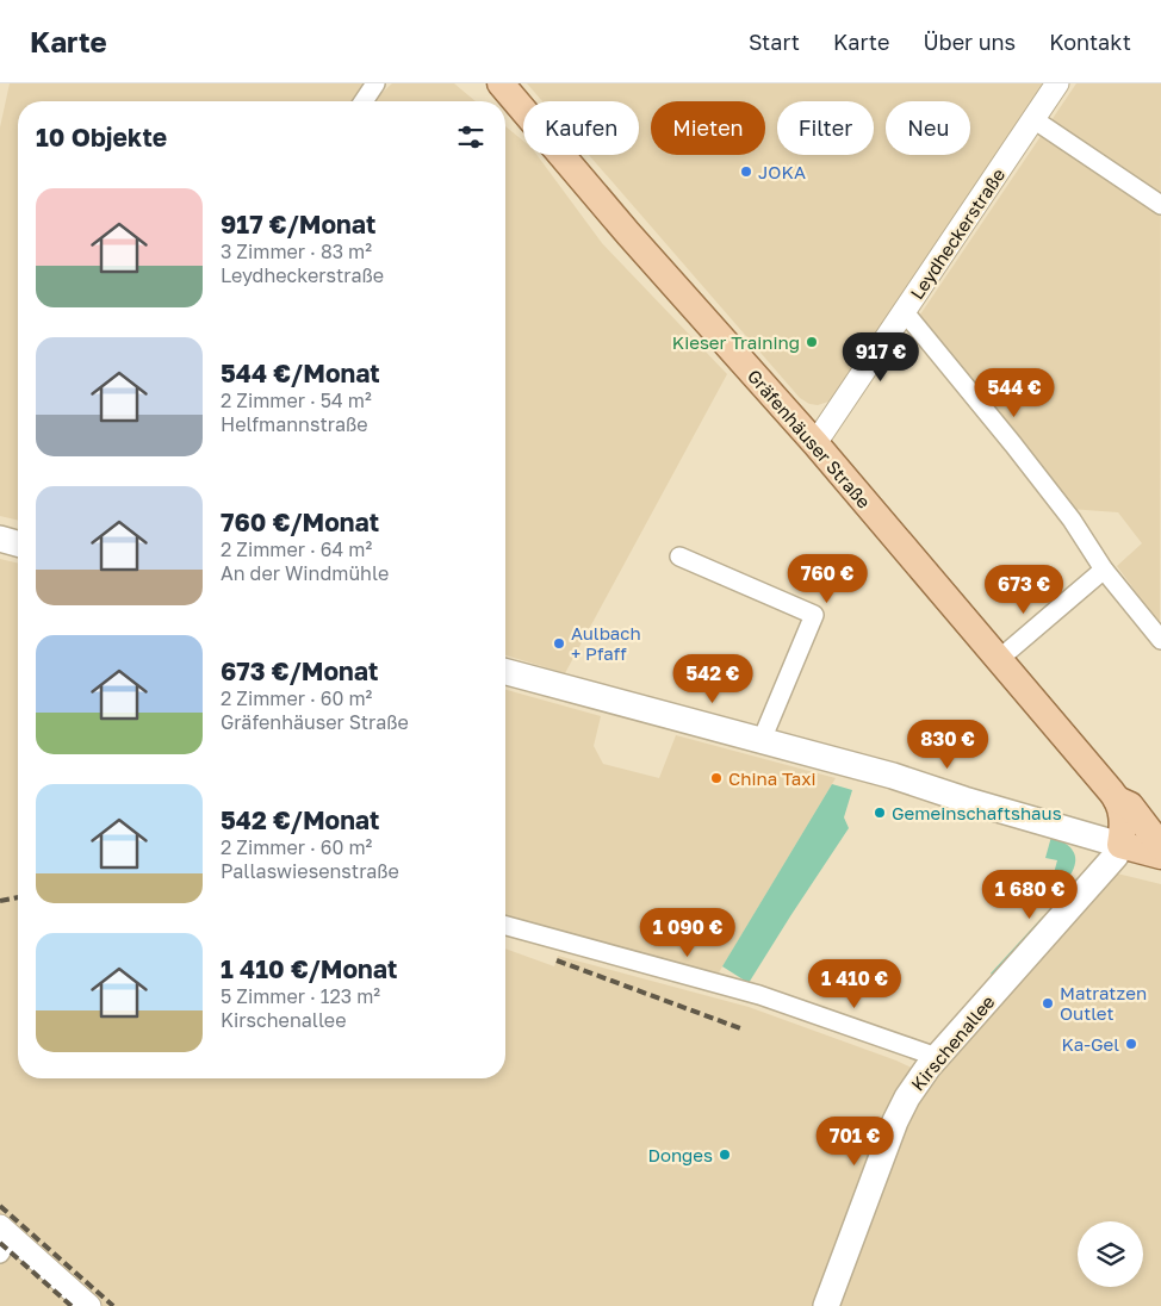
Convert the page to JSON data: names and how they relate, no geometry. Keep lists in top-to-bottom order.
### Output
{
  "streets": {
    "main road": ["Gräfenhäuser Straße", "Kirschenallee"],
    "street": ["Leydheckerstraße"]
  },
  "crossings": [
    ["Leydheckerstraße", "Gräfenhäuser Straße"]
  ],
  "places": [
    "JOKA",
    "Kieser Training",
    "Aulbach + Pfaff",
    "China Taxi",
    "Gemeinschaftshaus",
    "Matratzen Outlet",
    "Ka-Gel",
    "Donges"
  ],
  "page": {
    "header": "Karte",
    "nav": [
      "Start",
      "Karte",
      "Über uns",
      "Kontakt"
    ],
    "chip": [
      "Kaufen",
      "Mieten",
      "Filter",
      "Neu"
    ],
    "heading": "10 Objekte",
    "list": [
      {
        "name": "917 €/Monat",
        "note": "3 Zimmer · 83 m² · Leydheckerstraße"
      },
      {
        "name": "544 €/Monat",
        "note": "2 Zimmer · 54 m² · Helfmannstraße"
      },
      {
        "name": "760 €/Monat",
        "note": "2 Zimmer · 64 m² · An der Windmühle"
      },
      {
        "name": "673 €/Monat",
        "note": "2 Zimmer · 60 m² · Gräfenhäuser Straße"
      },
      {
        "name": "542 €/Monat",
        "note": "2 Zimmer · 60 m² · Pallaswiesenstraße"
      },
      {
        "name": "1 410 €/Monat",
        "note": "5 Zimmer · 123 m² · Kirschenallee"
      }
    ],
    "price": [
      "917 €",
      "544 €",
      "760 €",
      "673 €",
      "542 €",
      "830 €",
      "1 680 €",
      "1 090 €",
      "1 410 €",
      "701 €"
    ]
  }
}
